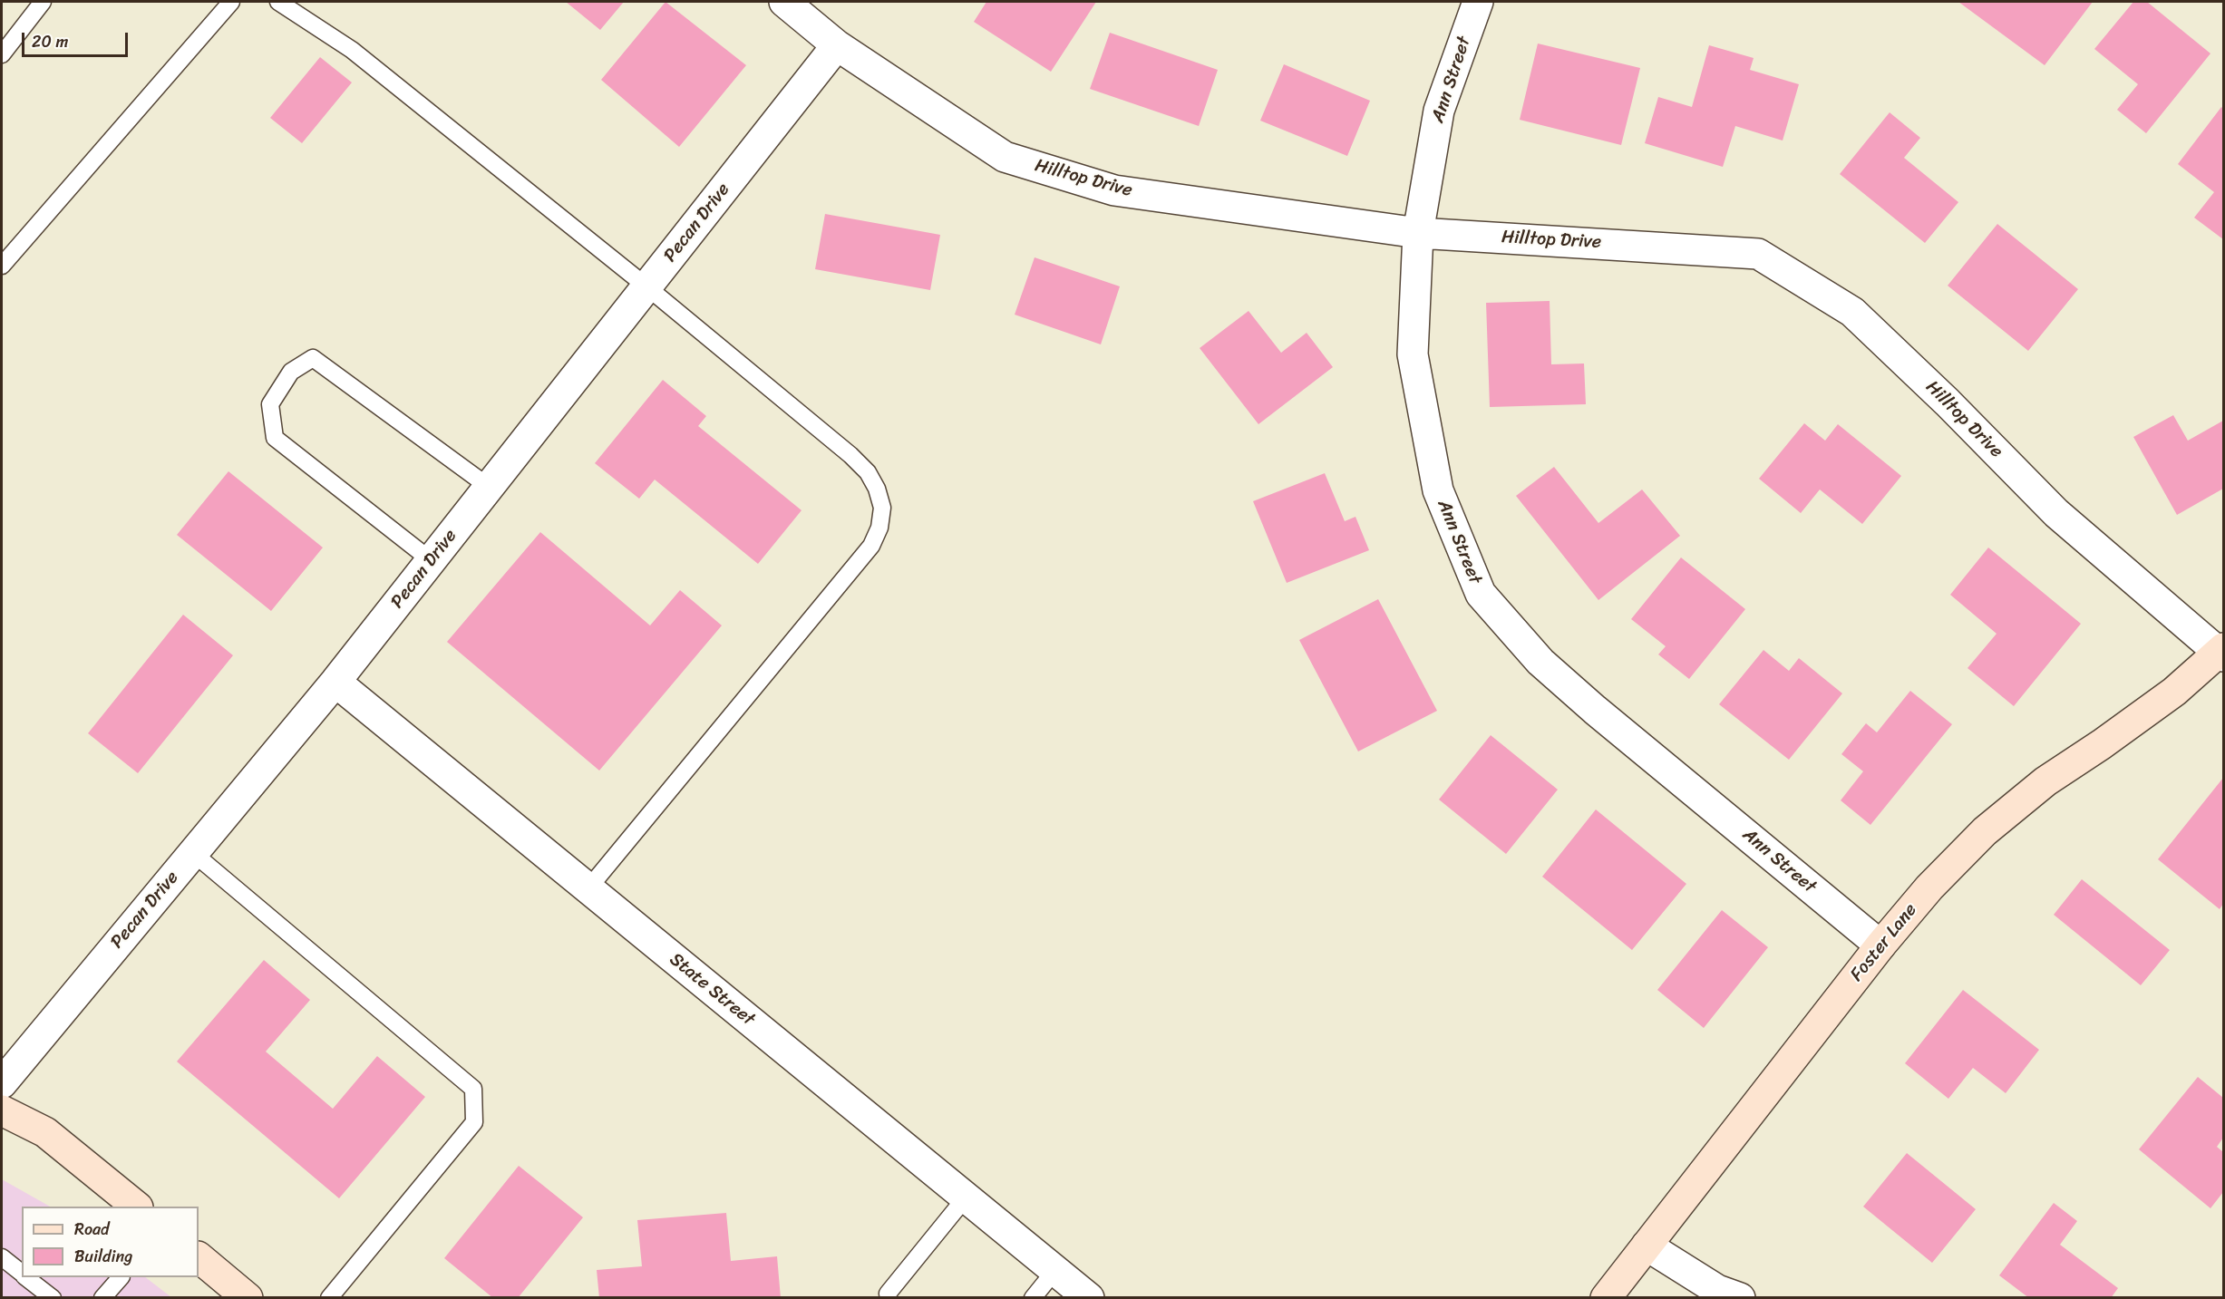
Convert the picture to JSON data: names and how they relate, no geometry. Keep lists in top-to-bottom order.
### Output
{
  "streets": {
    "street": [
      "Ann Street",
      "Hilltop Drive",
      "Pecan Drive",
      "Foster Lane",
      "State Street"
    ]
  },
  "crossings": [
    ["Ann Street", "Hilltop Drive"],
    ["Ann Street", "Foster Lane"],
    ["Hilltop Drive", "Pecan Drive"],
    ["Hilltop Drive", "Foster Lane"],
    ["Pecan Drive", "State Street"]
  ],
  "legend": ["Road", "Building"],
  "scale_bar": "20 m"
}
